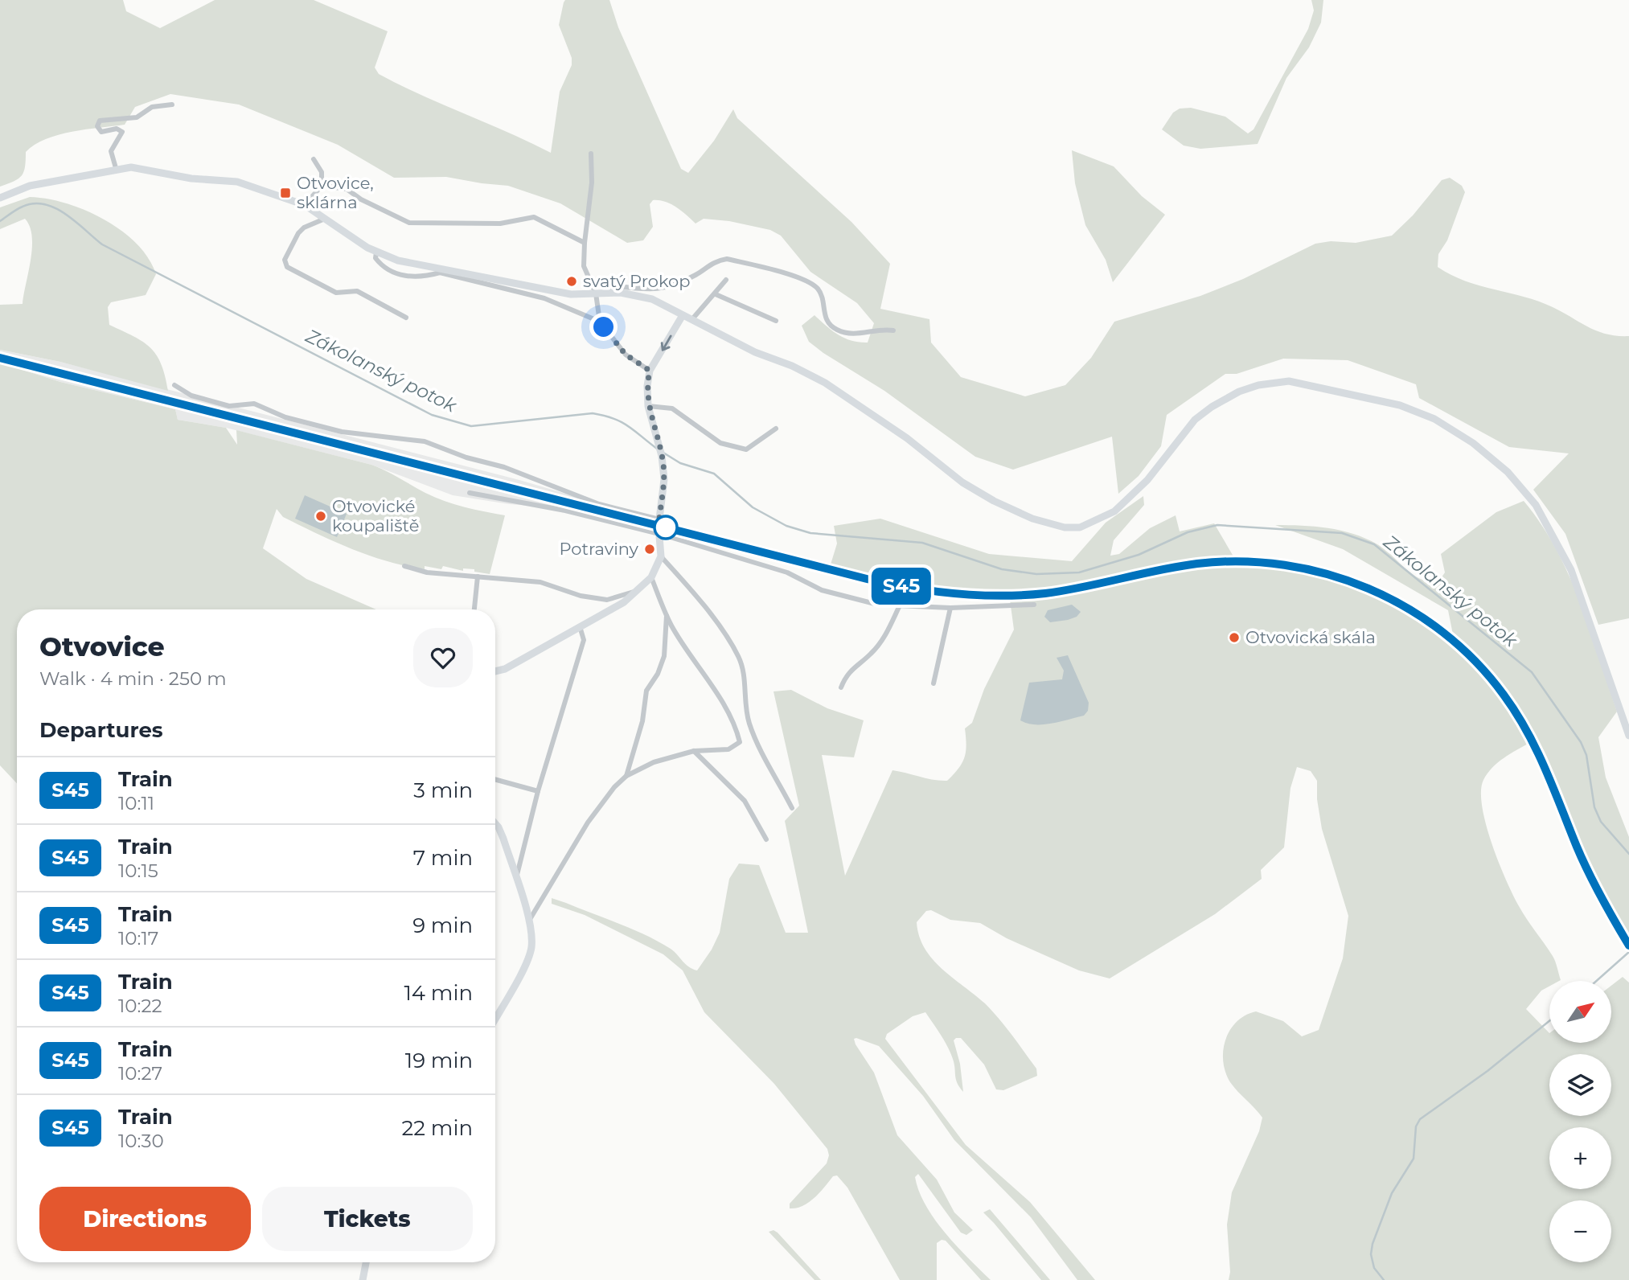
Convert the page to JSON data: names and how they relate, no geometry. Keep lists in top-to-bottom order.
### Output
{
  "water": ["Zákolanský potok"],
  "places": {
    "transit": ["Otvovice, sklárna"],
    "other": [
      "svatý Prokop",
      "Otvovické koupaliště",
      "Potraviny",
      "Otvovická skála"
    ]
  },
  "north": "top right",
  "page": {
    "on_map": "S45",
    "heading": [
      ["Otvovice", "Walk · 4 min · 250 m"],
      "Departures"
    ],
    "list": [
      {
        "mark": "S45",
        "name": "Train",
        "note": "10:11",
        "value": "3 min"
      },
      {
        "mark": "S45",
        "name": "Train",
        "note": "10:15",
        "value": "7 min"
      },
      {
        "mark": "S45",
        "name": "Train",
        "note": "10:17",
        "value": "9 min"
      },
      {
        "mark": "S45",
        "name": "Train",
        "note": "10:22",
        "value": "14 min"
      },
      {
        "mark": "S45",
        "name": "Train",
        "note": "10:27",
        "value": "19 min"
      },
      {
        "mark": "S45",
        "name": "Train",
        "note": "10:30",
        "value": "22 min"
      }
    ],
    "map_buttons": ["+", "−"],
    "buttons": ["Directions", "Tickets"]
  }
}
